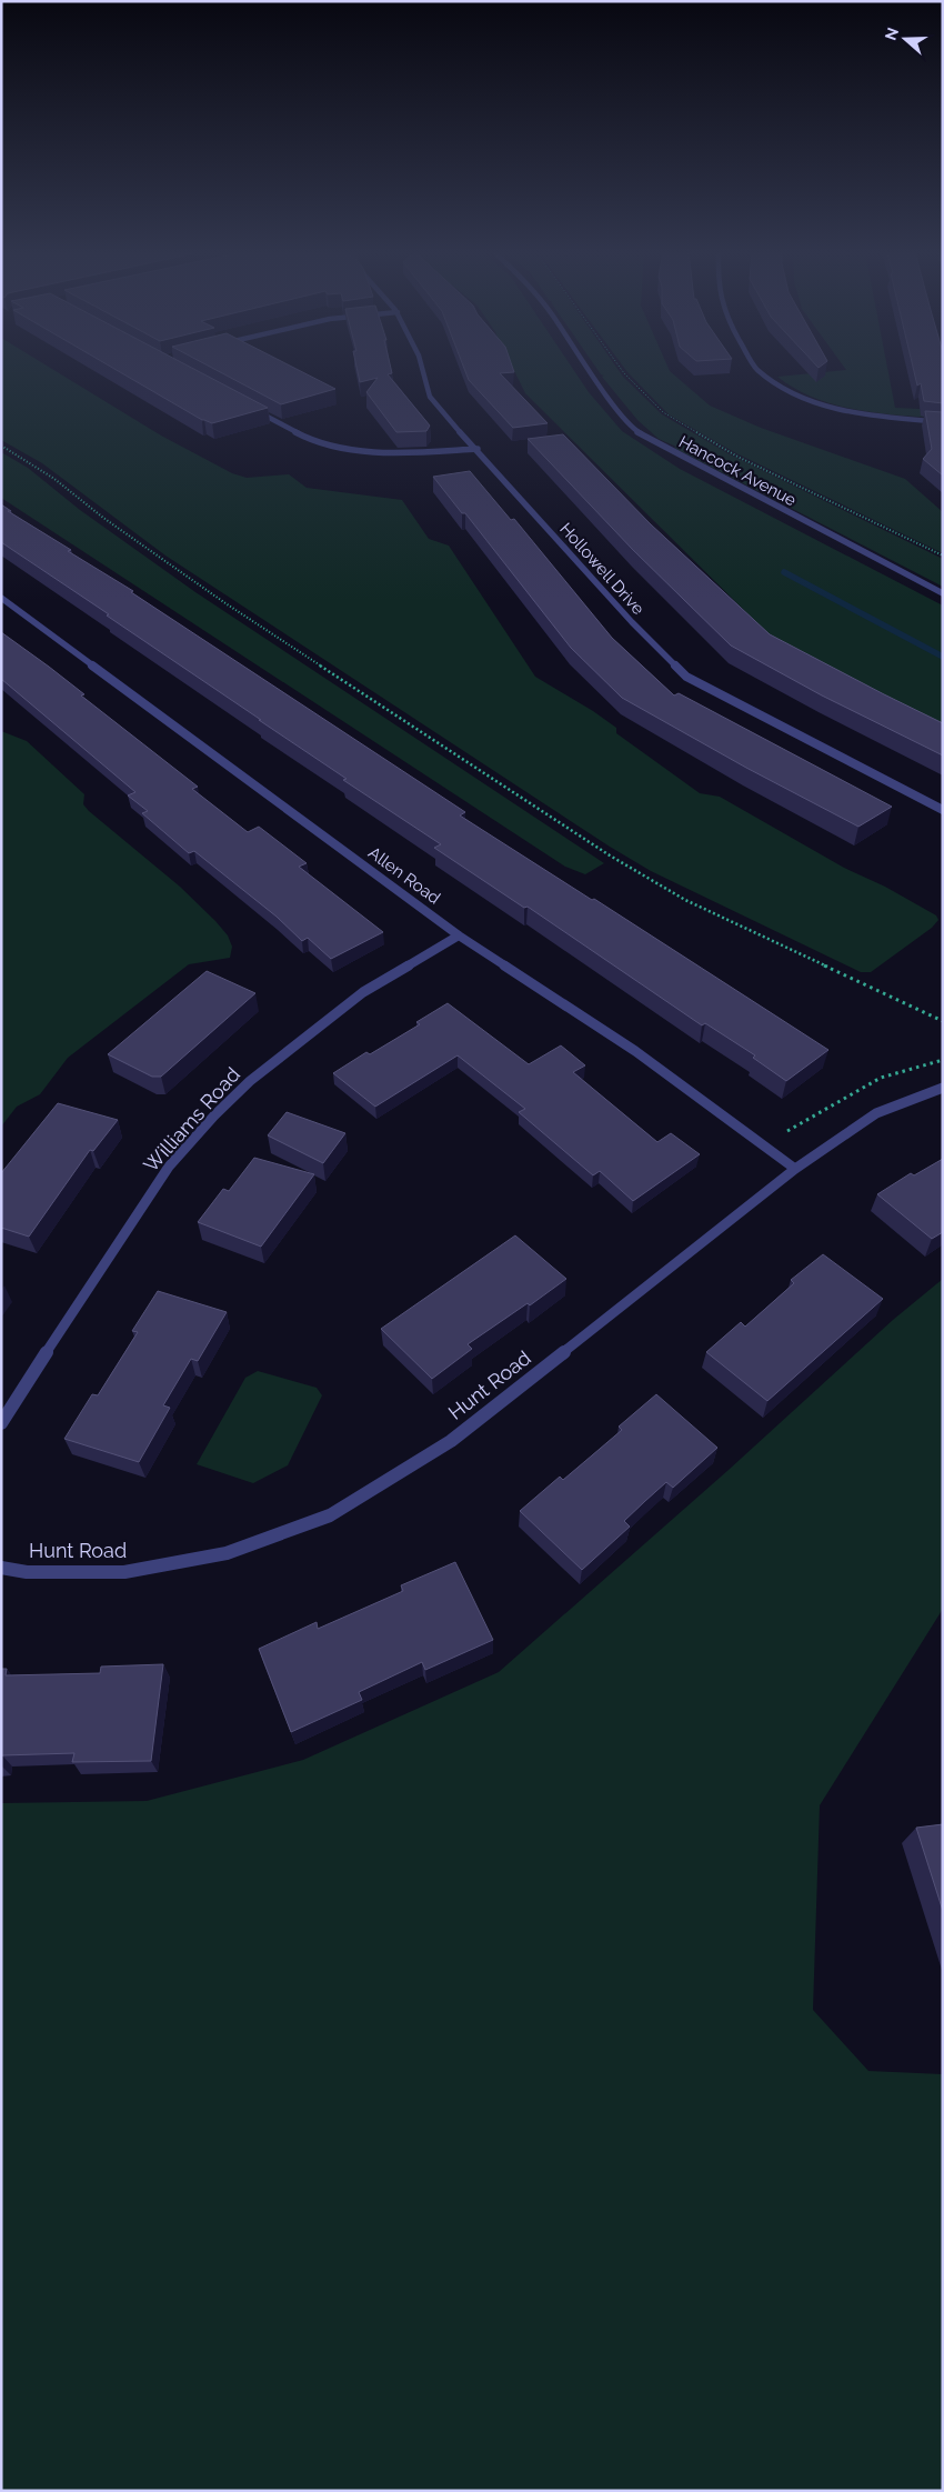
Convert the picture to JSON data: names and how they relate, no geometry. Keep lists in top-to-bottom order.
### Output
{
  "streets": {
    "street": [
      "Hancock Avenue",
      "Hollowell Drive",
      "Allen Road",
      "Williams Road",
      "Hunt Road"
    ]
  },
  "crossings": [
    ["Allen Road", "Williams Road"],
    ["Allen Road", "Hunt Road"]
  ],
  "north": "left"
}
